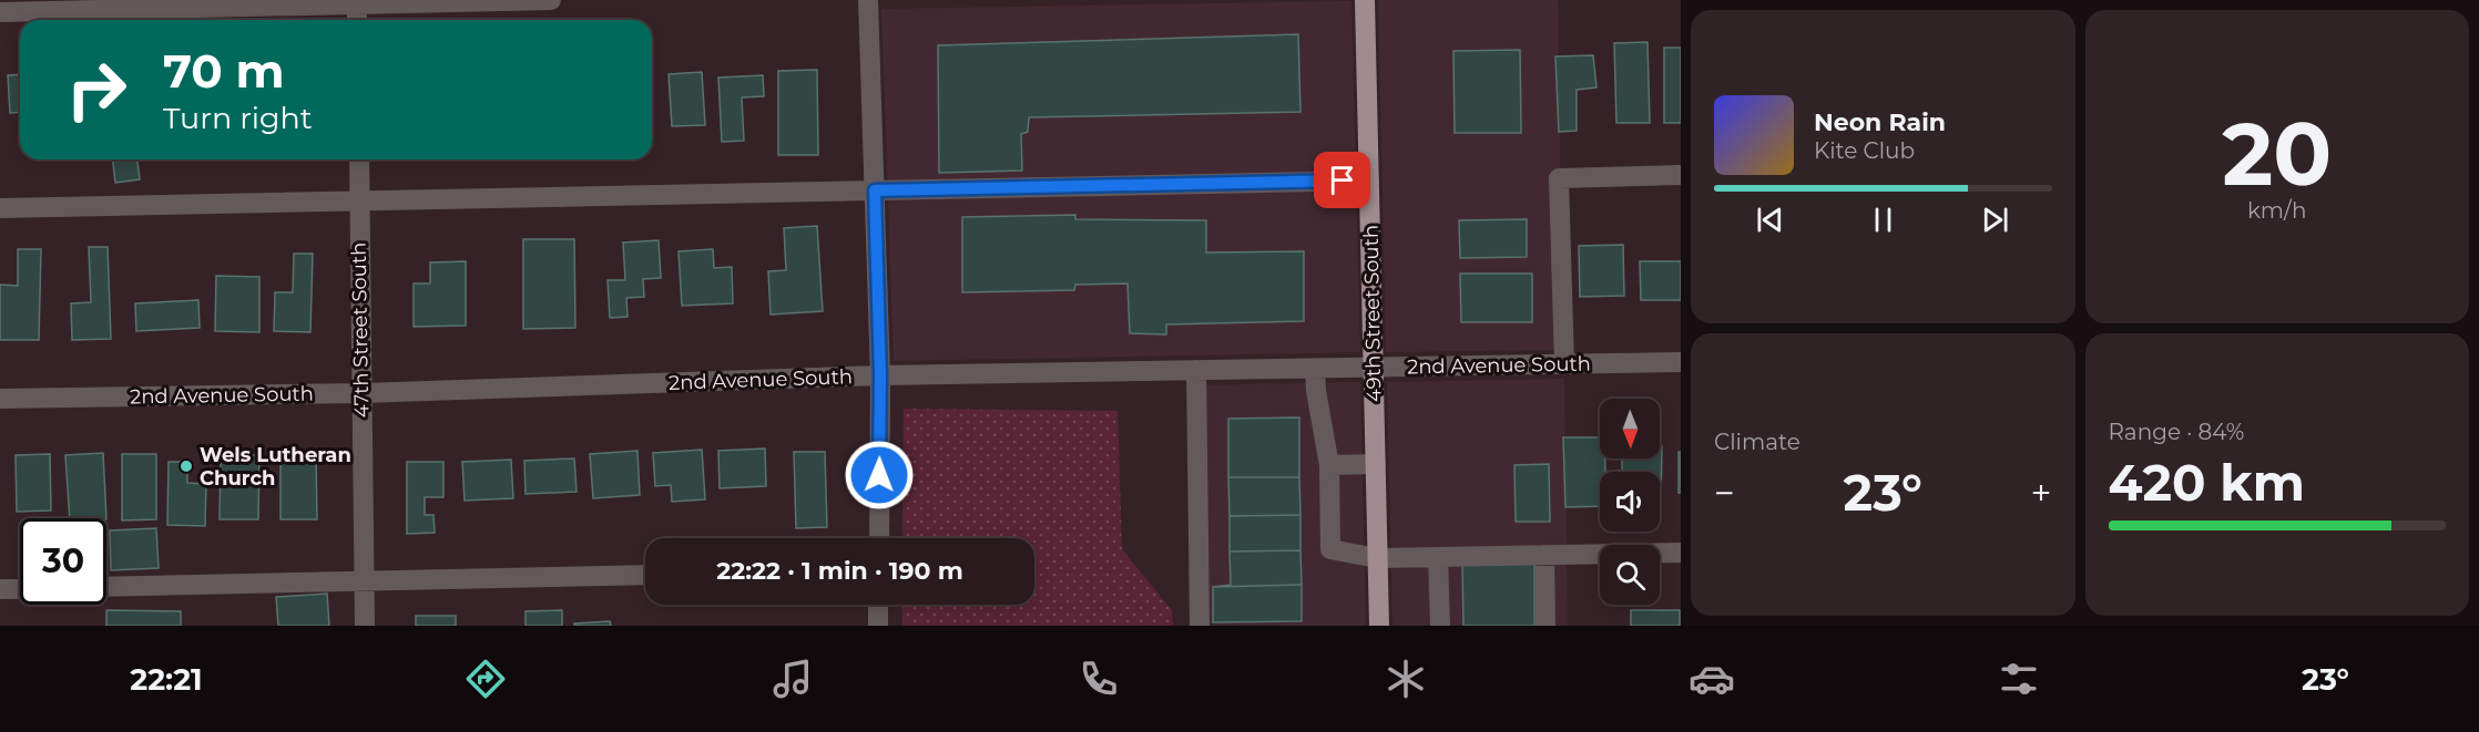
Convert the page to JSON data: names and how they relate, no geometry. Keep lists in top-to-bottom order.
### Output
{
  "streets": {
    "main road": ["49th Street South"],
    "street": ["47th Street South", "2nd Avenue South"]
  },
  "crossings": [
    ["49th Street South", "2nd Avenue South"],
    ["47th Street South", "2nd Avenue South"]
  ],
  "places": ["Wels Lutheran Church"],
  "north": "bottom",
  "page": {
    "tile": [
      ["20", "km/h"],
      "Climate",
      ["Range · 84%", "420 km"]
    ],
    "turn": ["70 m", "Turn right"],
    "song": ["Neon Rain", "Kite Club"],
    "heat": ["−", "23°", "+"],
    "limit": "30",
    "trip": "22:22 · 1 min · 190 m",
    "tabs": ["22:21", "23°"]
  }
}
